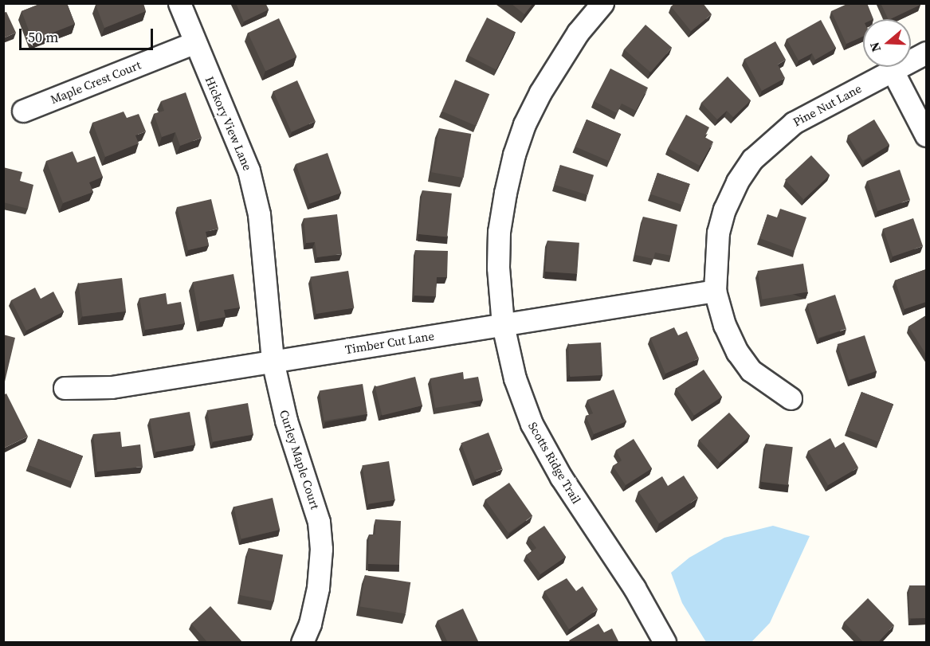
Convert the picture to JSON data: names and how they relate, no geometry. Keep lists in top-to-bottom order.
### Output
{
  "streets": {
    "street": [
      "Maple Crest Court",
      "Pine Nut Lane",
      "Hickory View Lane",
      "Timber Cut Lane",
      "Curley Maple Court",
      "Scotts Ridge Trail"
    ]
  },
  "crossings": [
    ["Maple Crest Court", "Hickory View Lane"],
    ["Pine Nut Lane", "Timber Cut Lane"],
    ["Hickory View Lane", "Timber Cut Lane"],
    ["Hickory View Lane", "Curley Maple Court"],
    ["Timber Cut Lane", "Curley Maple Court"],
    ["Timber Cut Lane", "Scotts Ridge Trail"]
  ],
  "scale_bar": "50 m",
  "north": "left"
}
